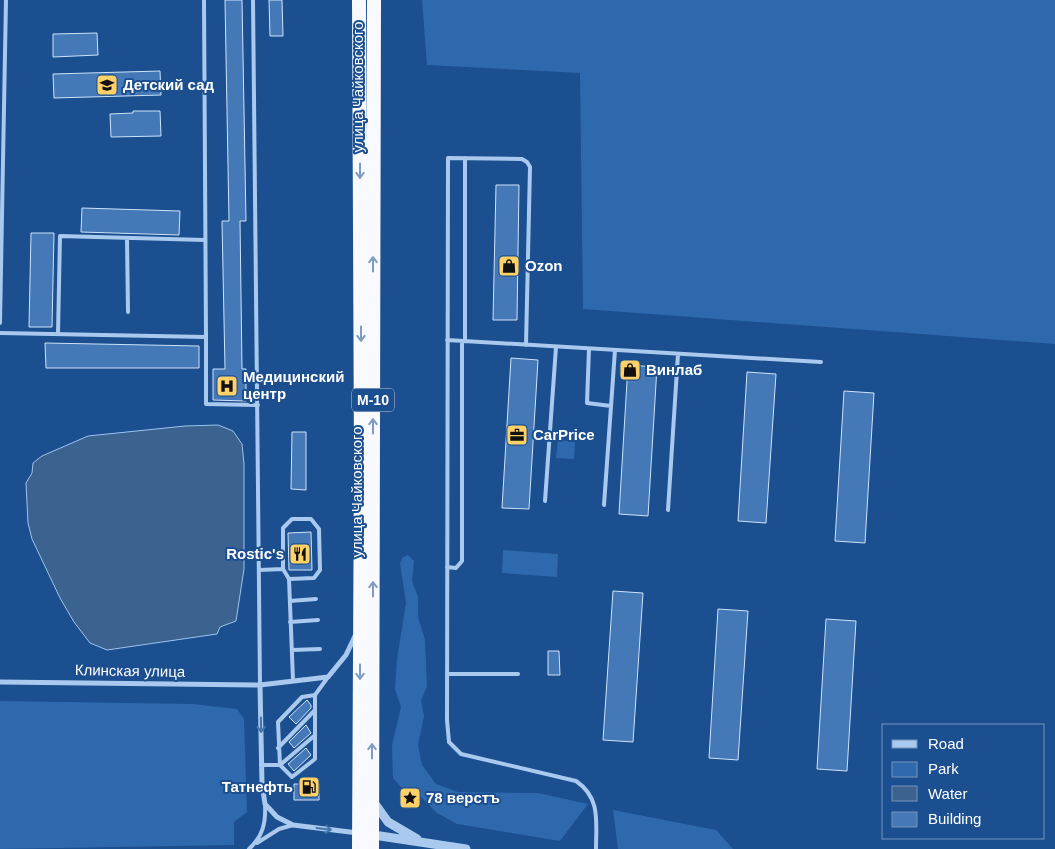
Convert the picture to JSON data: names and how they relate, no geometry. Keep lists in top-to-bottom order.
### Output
{
  "streets": {
    "highway": ["улица Чайковского", "М-10"],
    "street": ["Клинская улица"]
  },
  "crossings": [
    ["улица Чайковского", "М-10"]
  ],
  "places": {
    "school or university": ["Детский сад"],
    "shop": ["Ozon", "Винлаб"],
    "hospital": ["Медицинский центр"],
    "office": ["CarPrice"],
    "restaurant": ["Rostic's"],
    "fuel station": ["Татнефть"],
    "place": ["78 верстъ"]
  },
  "legend": [
    "Road",
    "Park",
    "Water",
    "Building"
  ]
}
